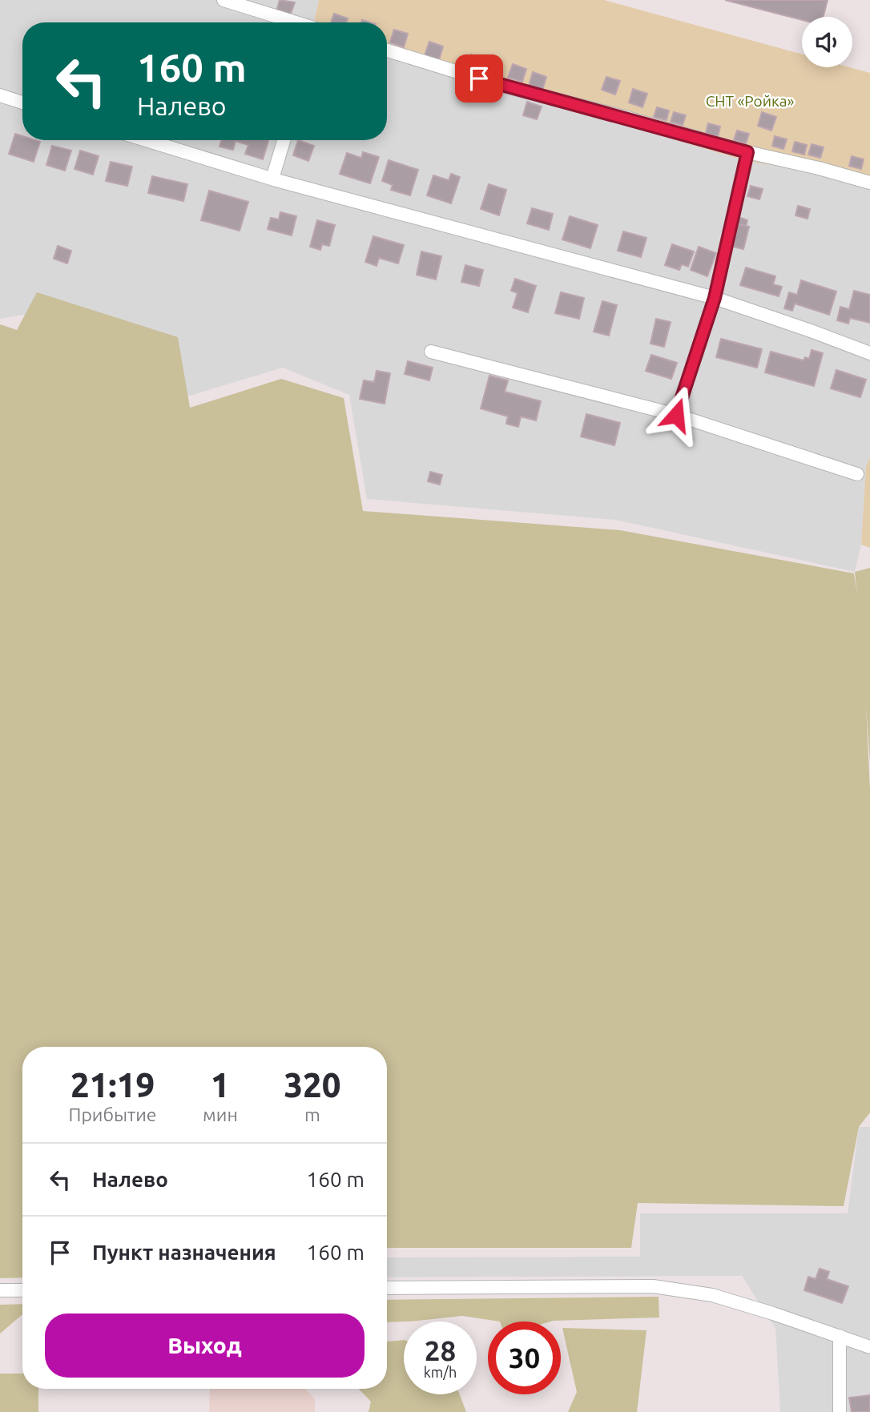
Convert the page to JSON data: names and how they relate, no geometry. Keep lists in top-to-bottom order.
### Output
{
  "parks": ["СНТ «Ройка»"],
  "page": {
    "turn": ["160 m", "Налево"],
    "eta": [
      "21:19",
      "Прибытие",
      "1",
      "мин",
      "320",
      "m"
    ],
    "list": [
      {
        "name": "Налево",
        "value": "160 m"
      },
      {
        "name": "Пункт назначения",
        "value": "160 m"
      }
    ],
    "buttons": "Выход",
    "speed": "28 km/h",
    "limit": "30"
  }
}
